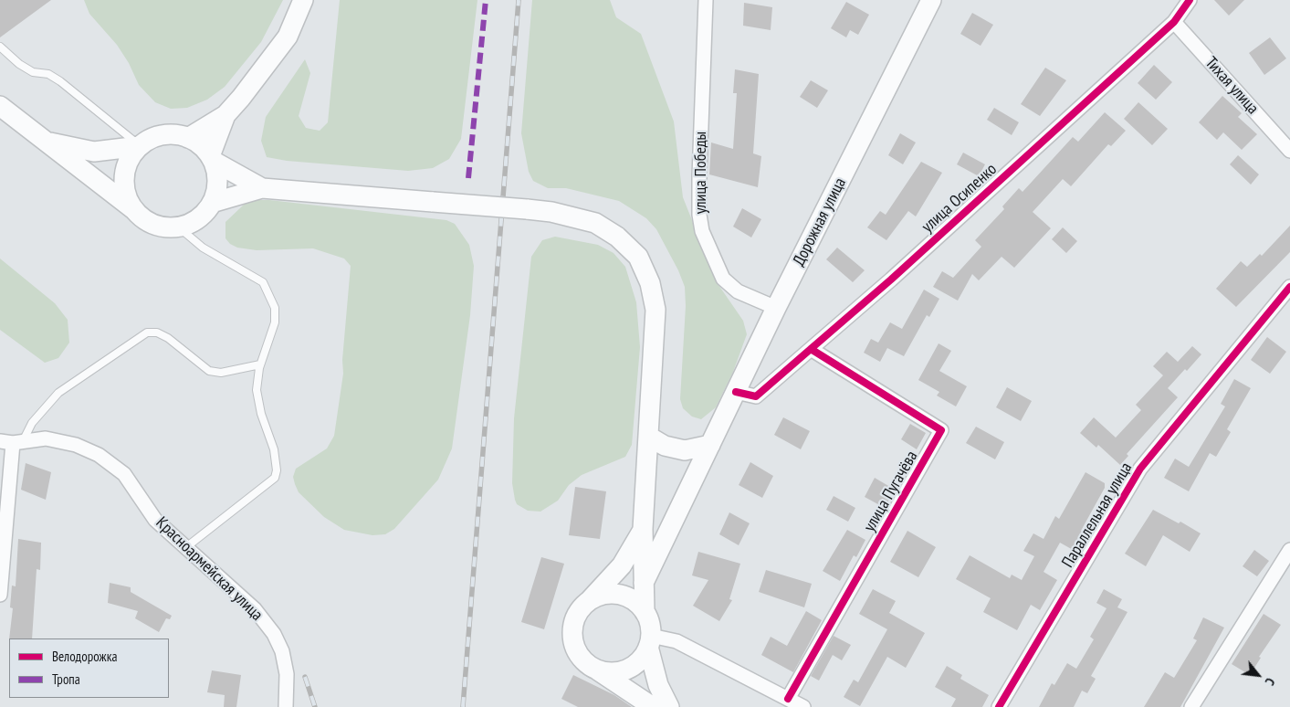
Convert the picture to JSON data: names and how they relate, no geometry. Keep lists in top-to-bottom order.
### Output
{
  "streets": {
    "main road": ["Дорожная улица"],
    "street": [
      "Тихая улица",
      "улица Победы",
      "улица Осипенко",
      "улица Пугачёва",
      "Параллельная улица",
      "Красноармейская улица"
    ]
  },
  "crossings": [
    ["Тихая улица", "улица Осипенко"],
    ["улица Победы", "Дорожная улица"],
    ["улица Осипенко", "Дорожная улица"],
    ["улица Осипенко", "улица Пугачёва"]
  ],
  "legend": ["Велодорожка", "Тропа"],
  "north": "bottom right"
}
